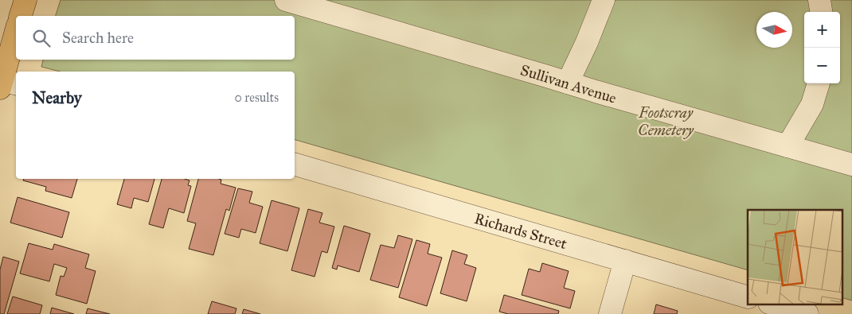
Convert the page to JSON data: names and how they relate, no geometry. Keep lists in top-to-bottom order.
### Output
{
  "streets": {
    "street": ["Sullivan Avenue", "Richards Street"]
  },
  "parks": ["Footscray Cemetery"],
  "north": "right",
  "page": {
    "map_buttons": ["+", "−"],
    "search": "Search here",
    "heading": ["Nearby", "0 results"]
  }
}
